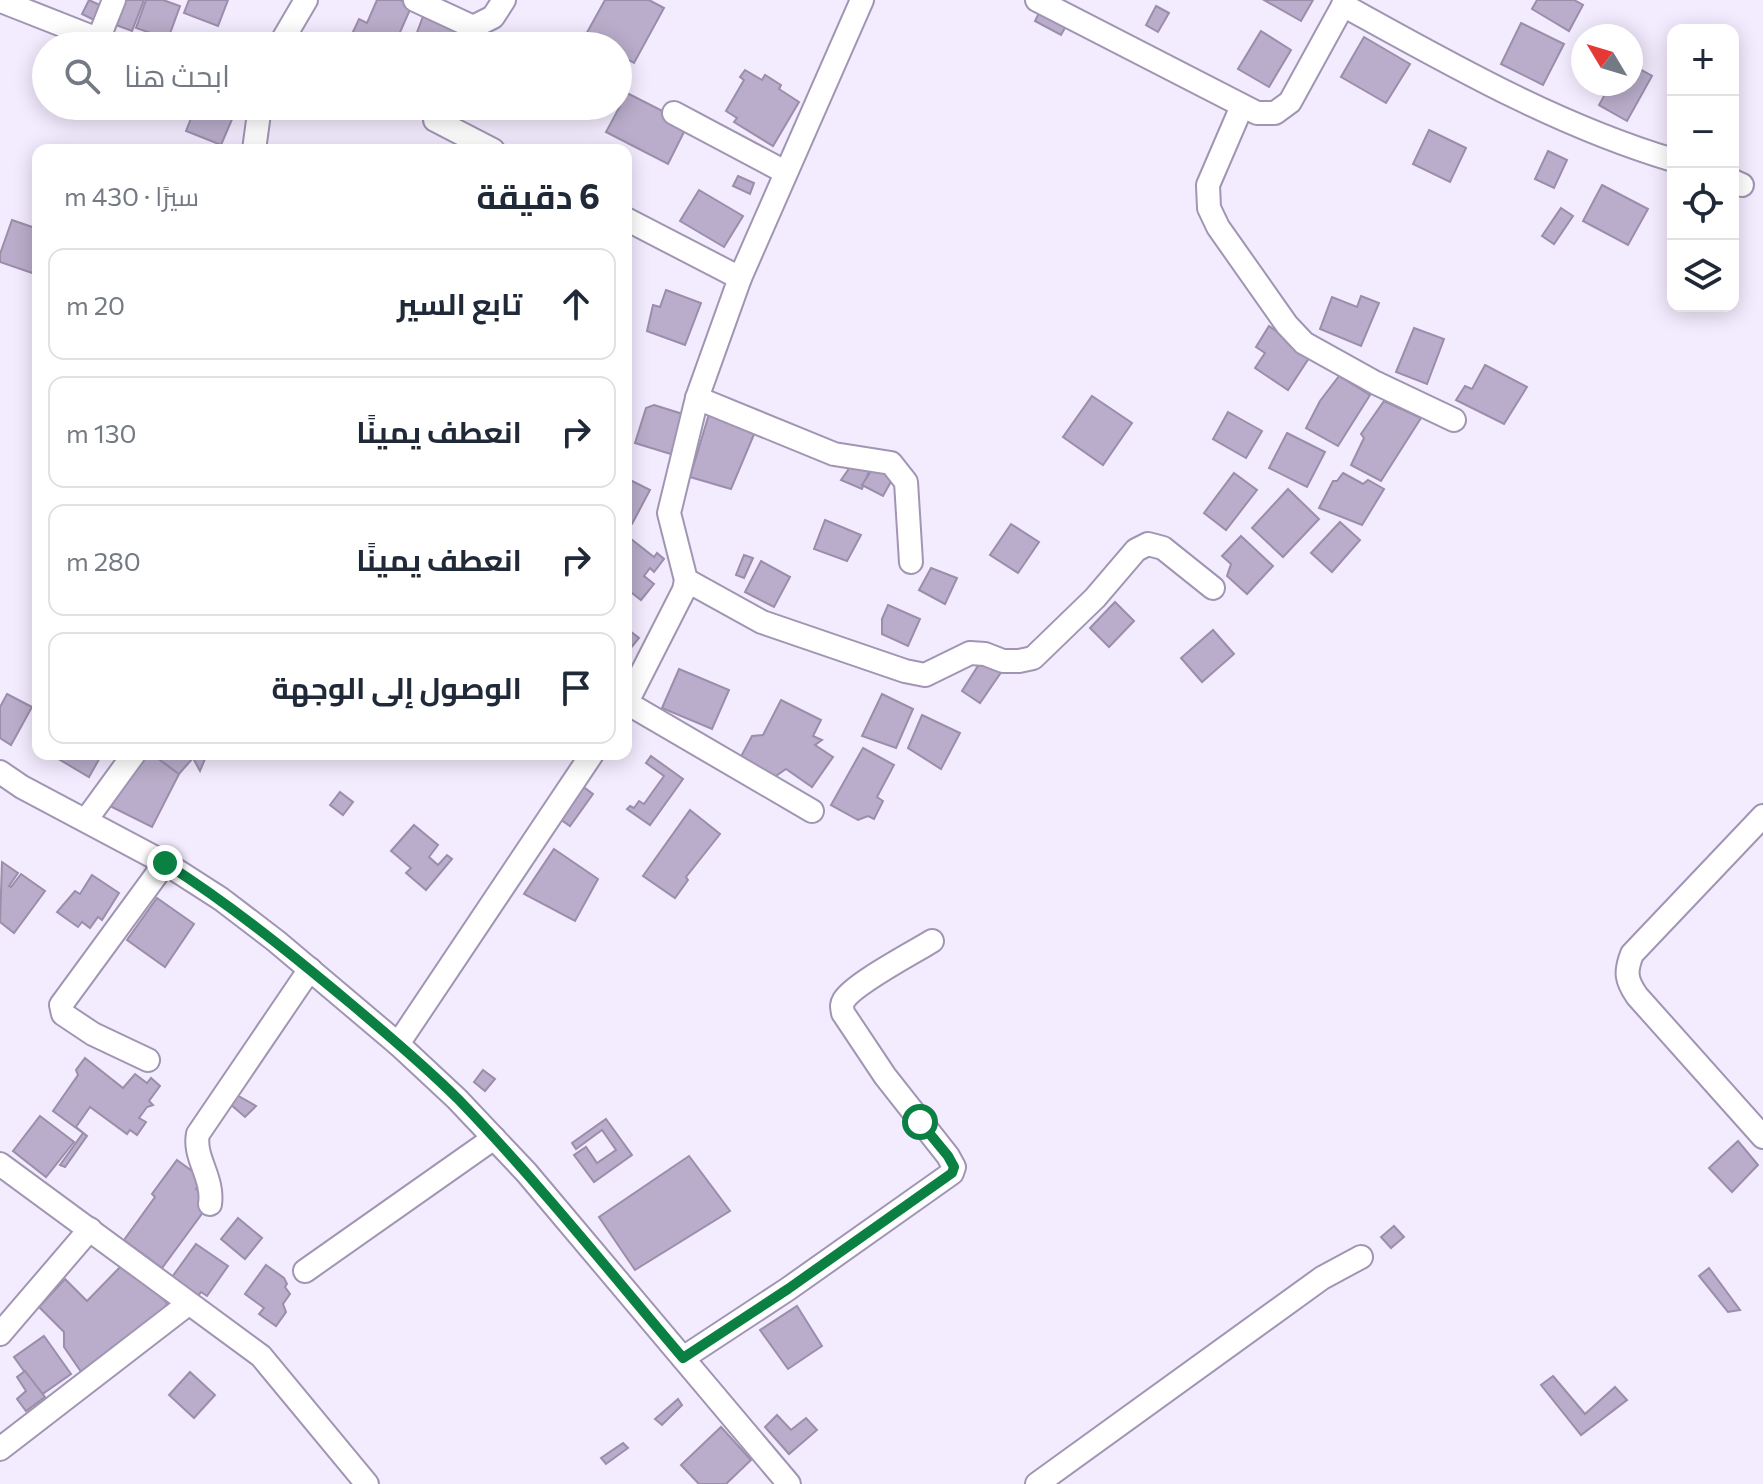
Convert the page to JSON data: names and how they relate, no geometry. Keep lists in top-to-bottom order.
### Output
{
  "north": "top left",
  "page": {
    "map_buttons": ["+", "−"],
    "search": "ابحث هنا",
    "heading": ["6 دقيقة", "سيرًا · 430 m"],
    "list": [
      ["تابع السير", "20 m"],
      ["انعطف يمينًا", "130 m"],
      ["انعطف يمينًا", "280 m"],
      "الوصول إلى الوجهة"
    ]
  }
}
